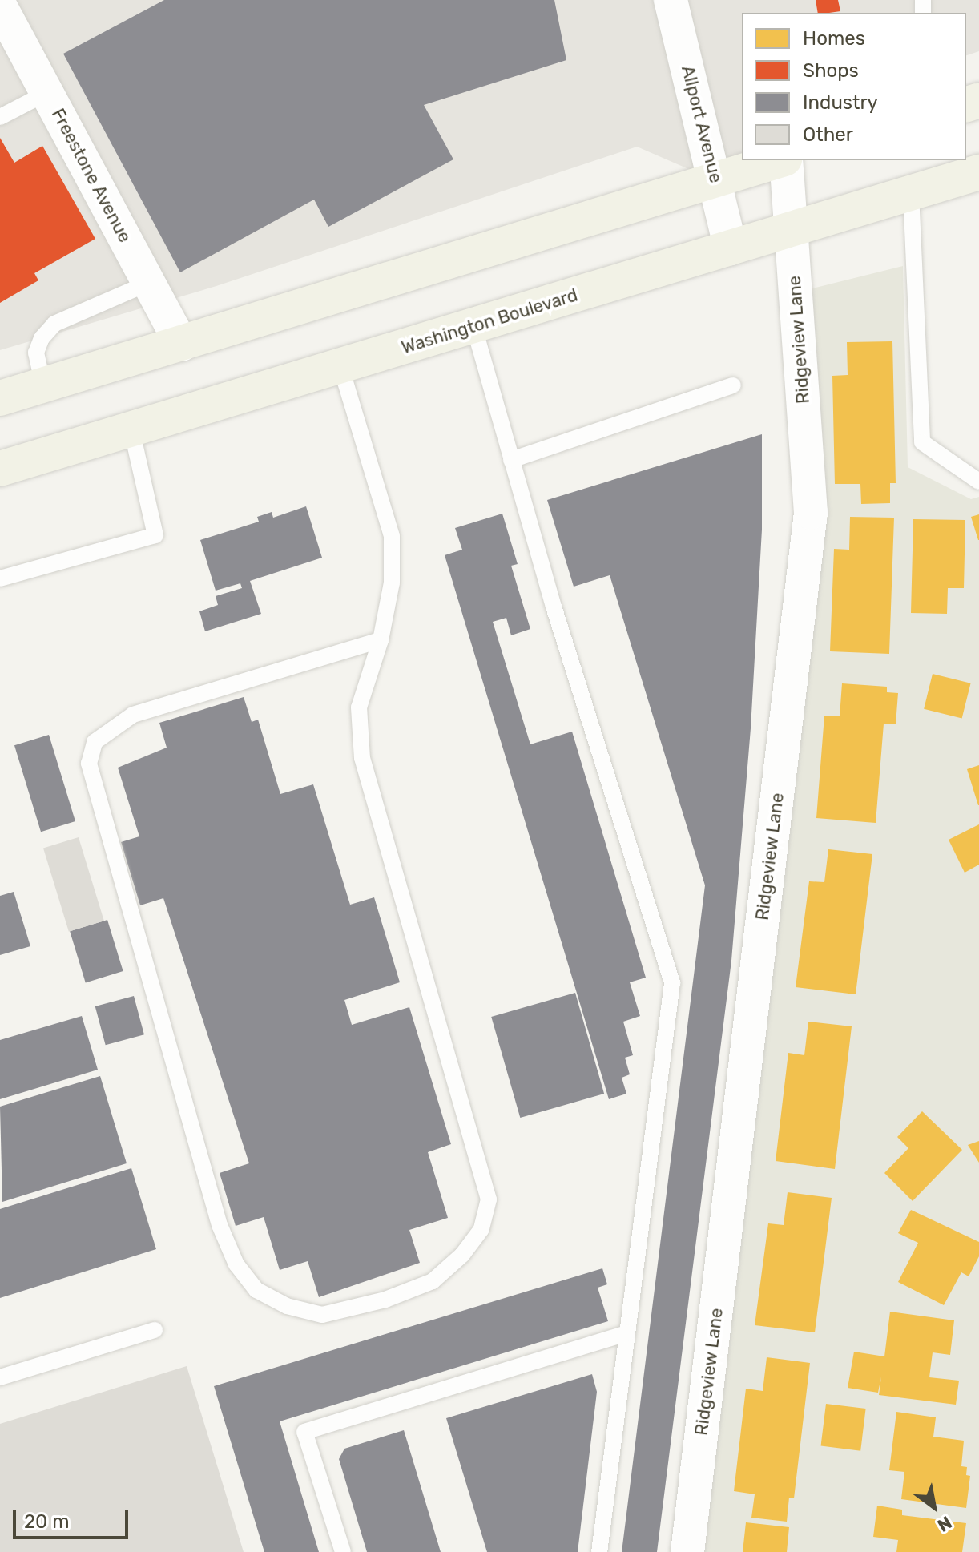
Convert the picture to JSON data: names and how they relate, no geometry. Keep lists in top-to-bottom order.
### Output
{
  "streets": {
    "main road": ["Washington Boulevard"],
    "street": ["Allport Avenue", "Freestone Avenue", "Ridgeview Lane"]
  },
  "crossings": [
    ["Allport Avenue", "Washington Boulevard"],
    ["Washington Boulevard", "Ridgeview Lane"]
  ],
  "legend": [
    "Homes",
    "Shops",
    "Industry",
    "Other"
  ],
  "scale_bar": "20 m",
  "north": "bottom right"
}
